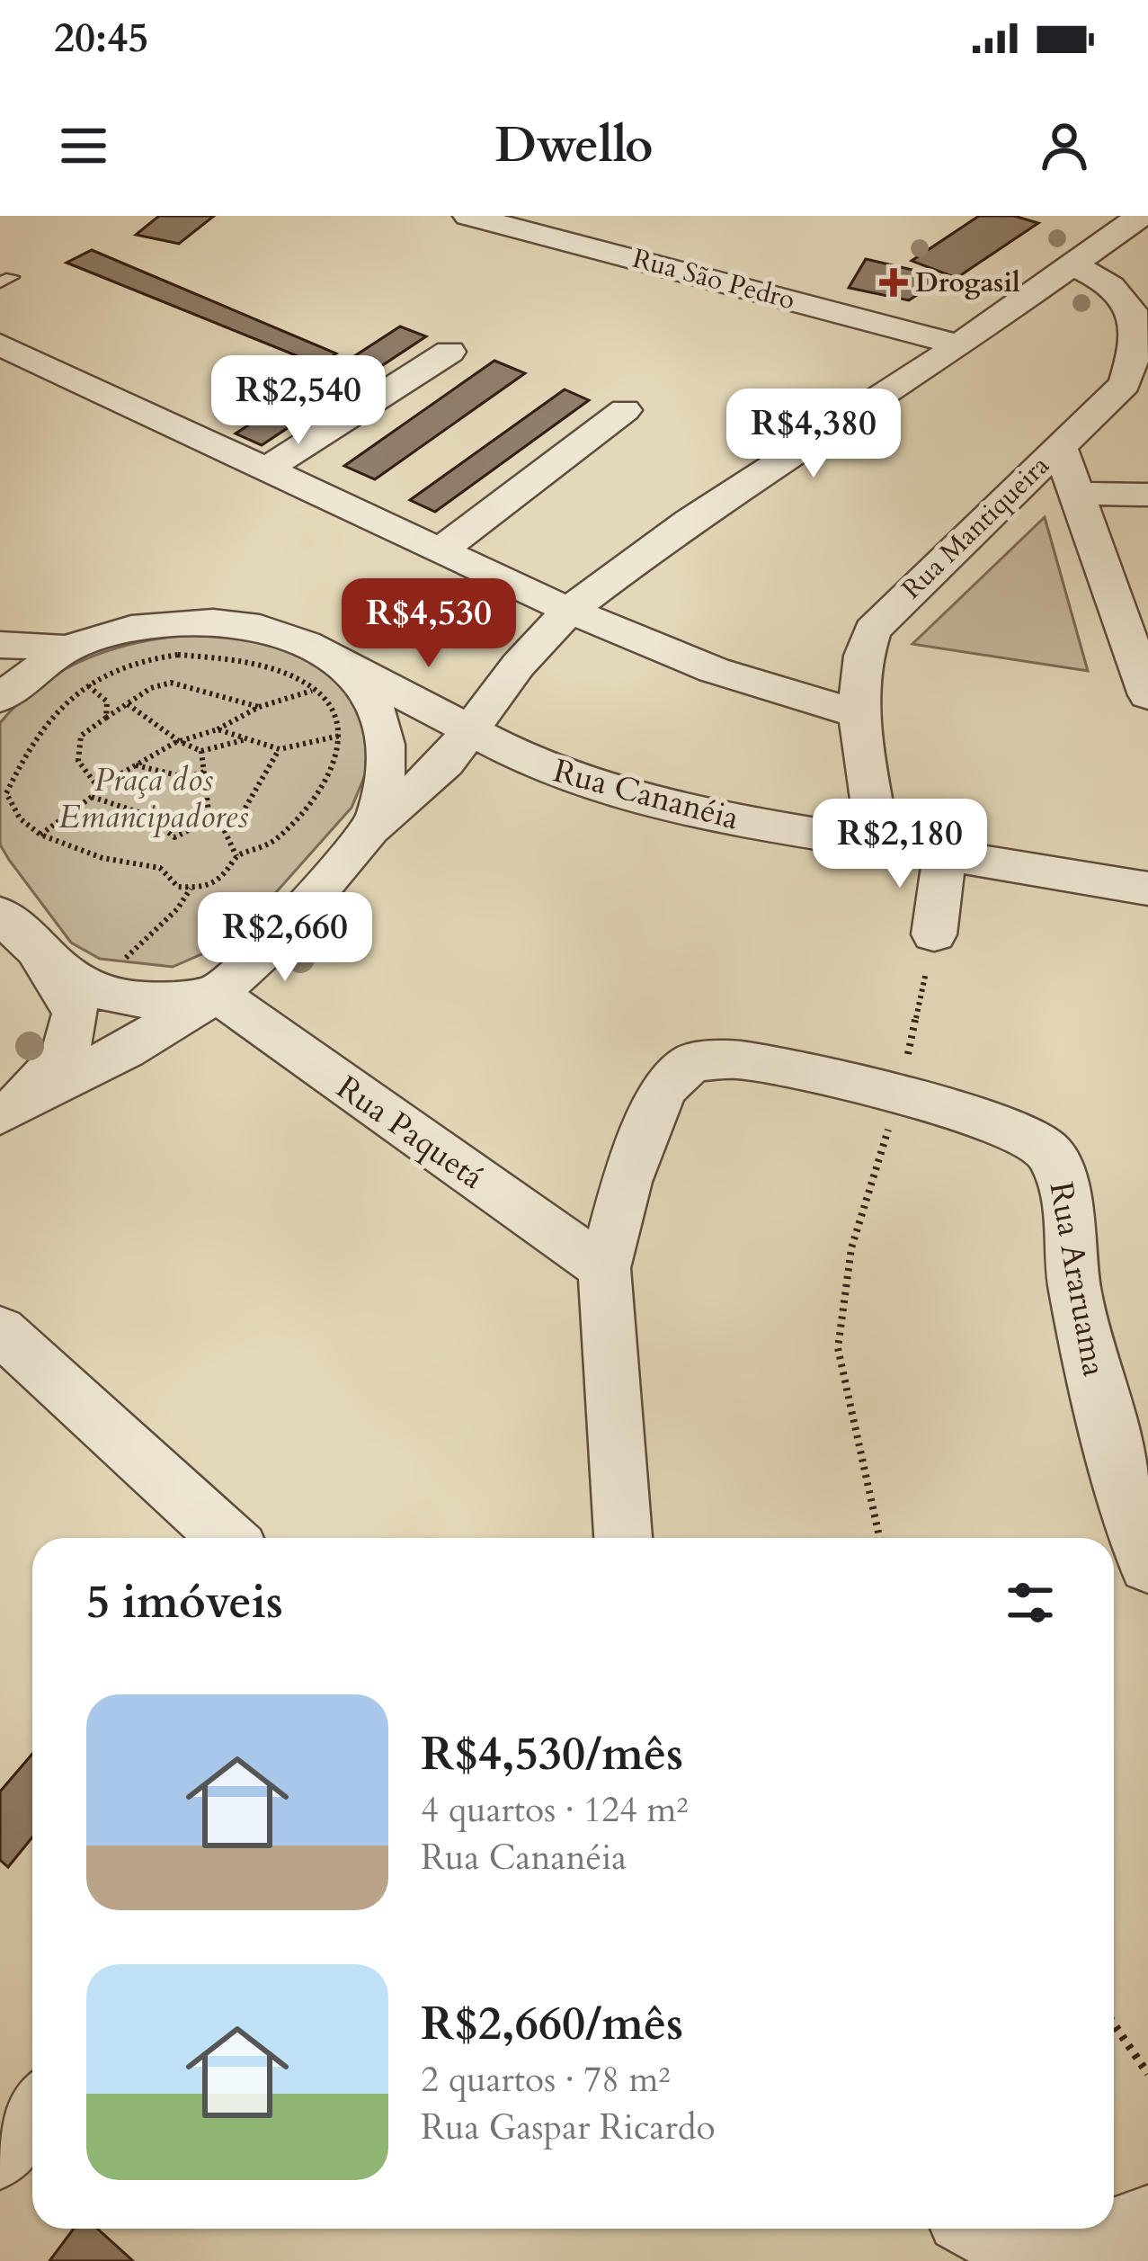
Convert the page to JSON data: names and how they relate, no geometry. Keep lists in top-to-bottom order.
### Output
{
  "streets": {
    "street": [
      "Rua São Pedro",
      "Rua Mantiqueira",
      "Rua Cananéia",
      "Rua Paquetá",
      "Rua Araruama"
    ]
  },
  "crossings": [
    ["Rua Mantiqueira", "Rua Cananéia"]
  ],
  "parks": ["Praça dos Emancipadores"],
  "places": {
    "health": ["Drogasil"]
  },
  "page": {
    "status": "20:45",
    "header": "Dwello",
    "price": [
      "R$2,540",
      "R$4,380",
      "R$4,530",
      "R$2,180",
      "R$2,660"
    ],
    "heading": "5 imóveis",
    "list": [
      {
        "name": "R$4,530/mês",
        "note": "4 quartos · 124 m² · Rua Cananéia"
      },
      {
        "name": "R$2,660/mês",
        "note": "2 quartos · 78 m² · Rua Gaspar Ricardo"
      }
    ]
  }
}
